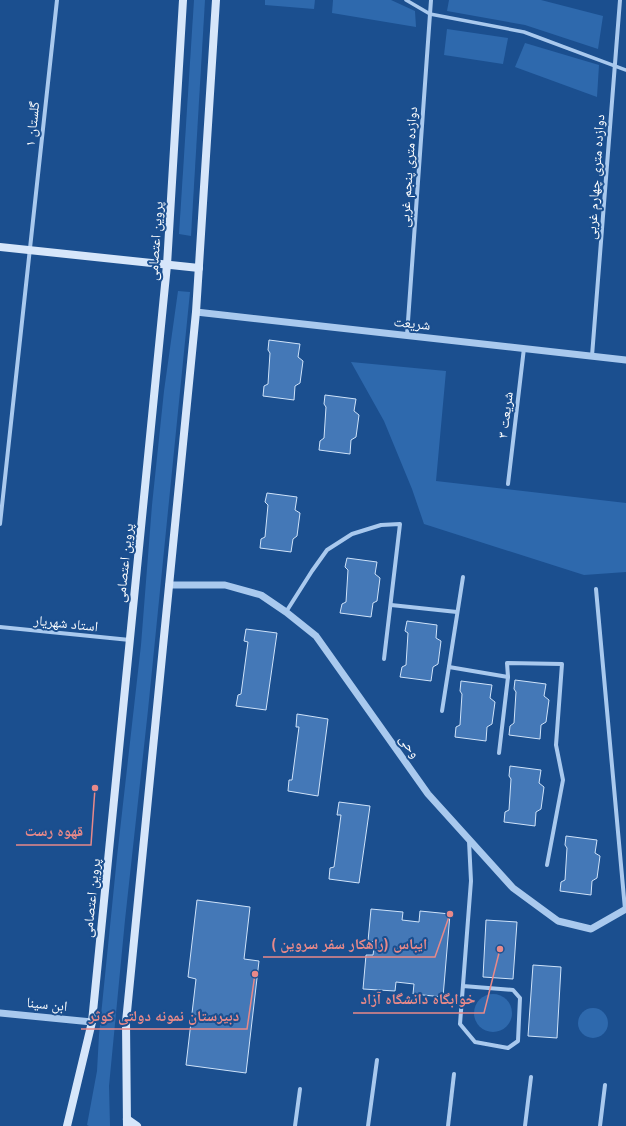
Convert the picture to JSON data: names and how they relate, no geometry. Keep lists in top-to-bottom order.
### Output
{
  "streets": {
    "main road": ["پروین اعتصامی"],
    "street": [
      "گلستان ۱",
      "دوازده متری پنجم غربی",
      "دوازده متری چهارم غربی",
      "شریعت",
      "شریعت ۳",
      "استاد شهریار",
      "وحی",
      "ابن سینا"
    ]
  },
  "crossings": [
    ["دوازده متری پنجم غربی", "شریعت"],
    ["دوازده متری چهارم غربی", "شریعت"],
    ["پروین اعتصامی", "استاد شهریار"],
    ["پروین اعتصامی", "ابن سینا"],
    ["شریعت", "شریعت ۳"]
  ],
  "places": [
    "قهوه رست",
    "ایباس (راهکار سفر سروین )",
    "خوابگاه دانشگاه آزاد",
    "دبیرستان نمونه دولتی کوثر"
  ]
}
